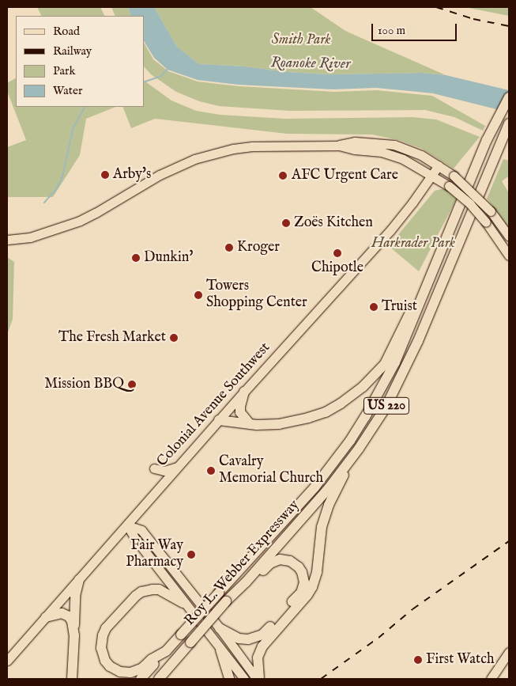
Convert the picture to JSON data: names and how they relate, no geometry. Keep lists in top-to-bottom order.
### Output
{
  "streets": {
    "highway": ["US 220", "Roy L. Webber Expressway"],
    "main road": ["Colonial Avenue Southwest"]
  },
  "crossings": [
    ["US 220", "Roy L. Webber Expressway"]
  ],
  "water": ["Roanoke River"],
  "parks": ["Smith Park", "Harkrader Park"],
  "places": [
    "Arby's",
    "AFC Urgent Care",
    "Zoës Kitchen",
    "Kroger",
    "Chipotle",
    "Dunkin'",
    "Towers Shopping Center",
    "Truist",
    "The Fresh Market",
    "Mission BBQ",
    "Cavalry Memorial Church",
    "Fair Way Pharmacy",
    "First Watch"
  ],
  "legend": [
    "Road",
    "Railway",
    "Park",
    "Water"
  ],
  "scale_bar": "100 m"
}
